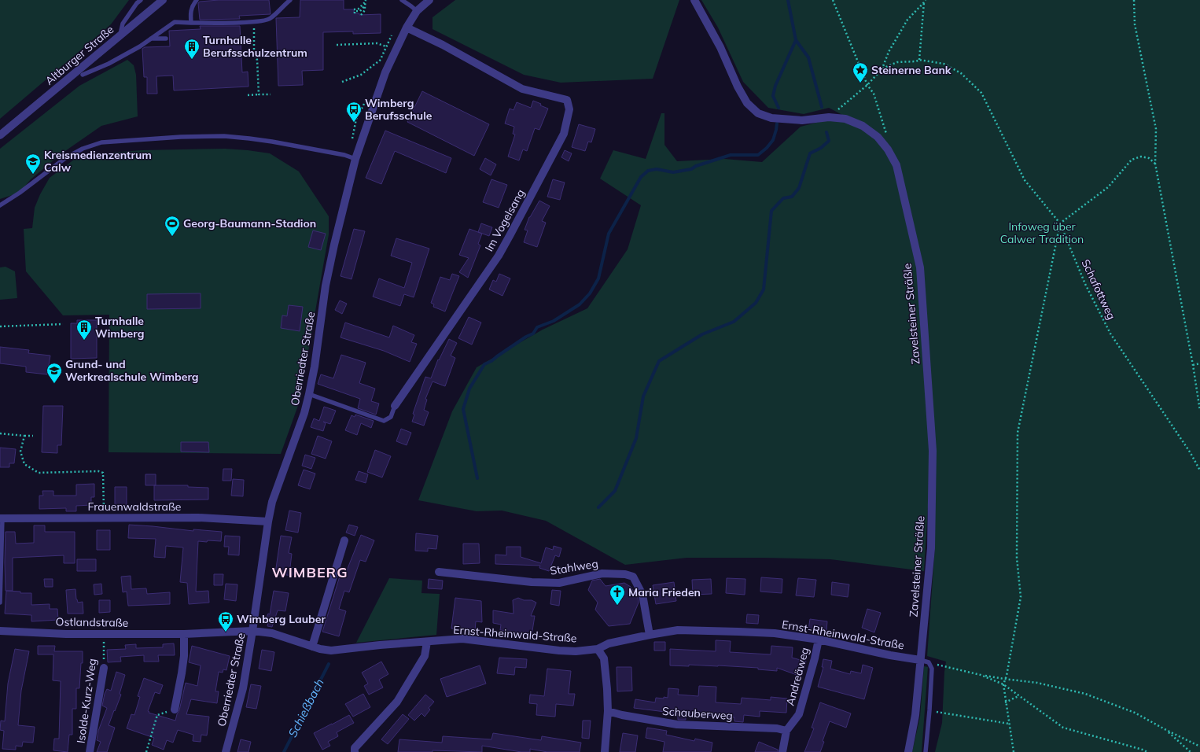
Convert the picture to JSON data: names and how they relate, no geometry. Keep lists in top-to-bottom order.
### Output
{
  "streets": {
    "street": [
      "Altburger Straße",
      "Im Vogelsang",
      "Zavelsteiner Sträßle",
      "Oberriedter Straße",
      "Frauenwaldstraße",
      "Stahlweg",
      "Ostlandstraße",
      "Ernst-Rheinwald-Straße",
      "Andreäweg",
      "Isolde-Kurz-Weg",
      "Schauberweg"
    ],
    "path": ["Schafottweg"]
  },
  "crossings": [
    ["Im Vogelsang", "Oberriedter Straße"],
    ["Zavelsteiner Sträßle", "Ernst-Rheinwald-Straße"],
    ["Oberriedter Straße", "Frauenwaldstraße"],
    ["Oberriedter Straße", "Ostlandstraße"],
    ["Oberriedter Straße", "Ernst-Rheinwald-Straße"],
    ["Stahlweg", "Ernst-Rheinwald-Straße"],
    ["Ostlandstraße", "Ernst-Rheinwald-Straße"],
    ["Ostlandstraße", "Isolde-Kurz-Weg"],
    ["Ernst-Rheinwald-Straße", "Andreäweg"],
    ["Andreäweg", "Schauberweg"]
  ],
  "districts": ["WIMBERG"],
  "water": ["Schießbach"],
  "parks": ["Infoweg über Calwer Tradition"],
  "places": {
    "building": ["Turnhalle Berufsschulzentrum", "Turnhalle Wimberg"],
    "place": ["Steinerne Bank"],
    "bus stop": ["Wimberg Berufsschule", "Wimberg Lauber"],
    "school or university": ["Kreismedienzentrum Calw", "Grund- und Werkrealschule Wimberg"],
    "sports": ["Georg-Baumann-Stadion"],
    "church": ["Maria Frieden"]
  }
}
